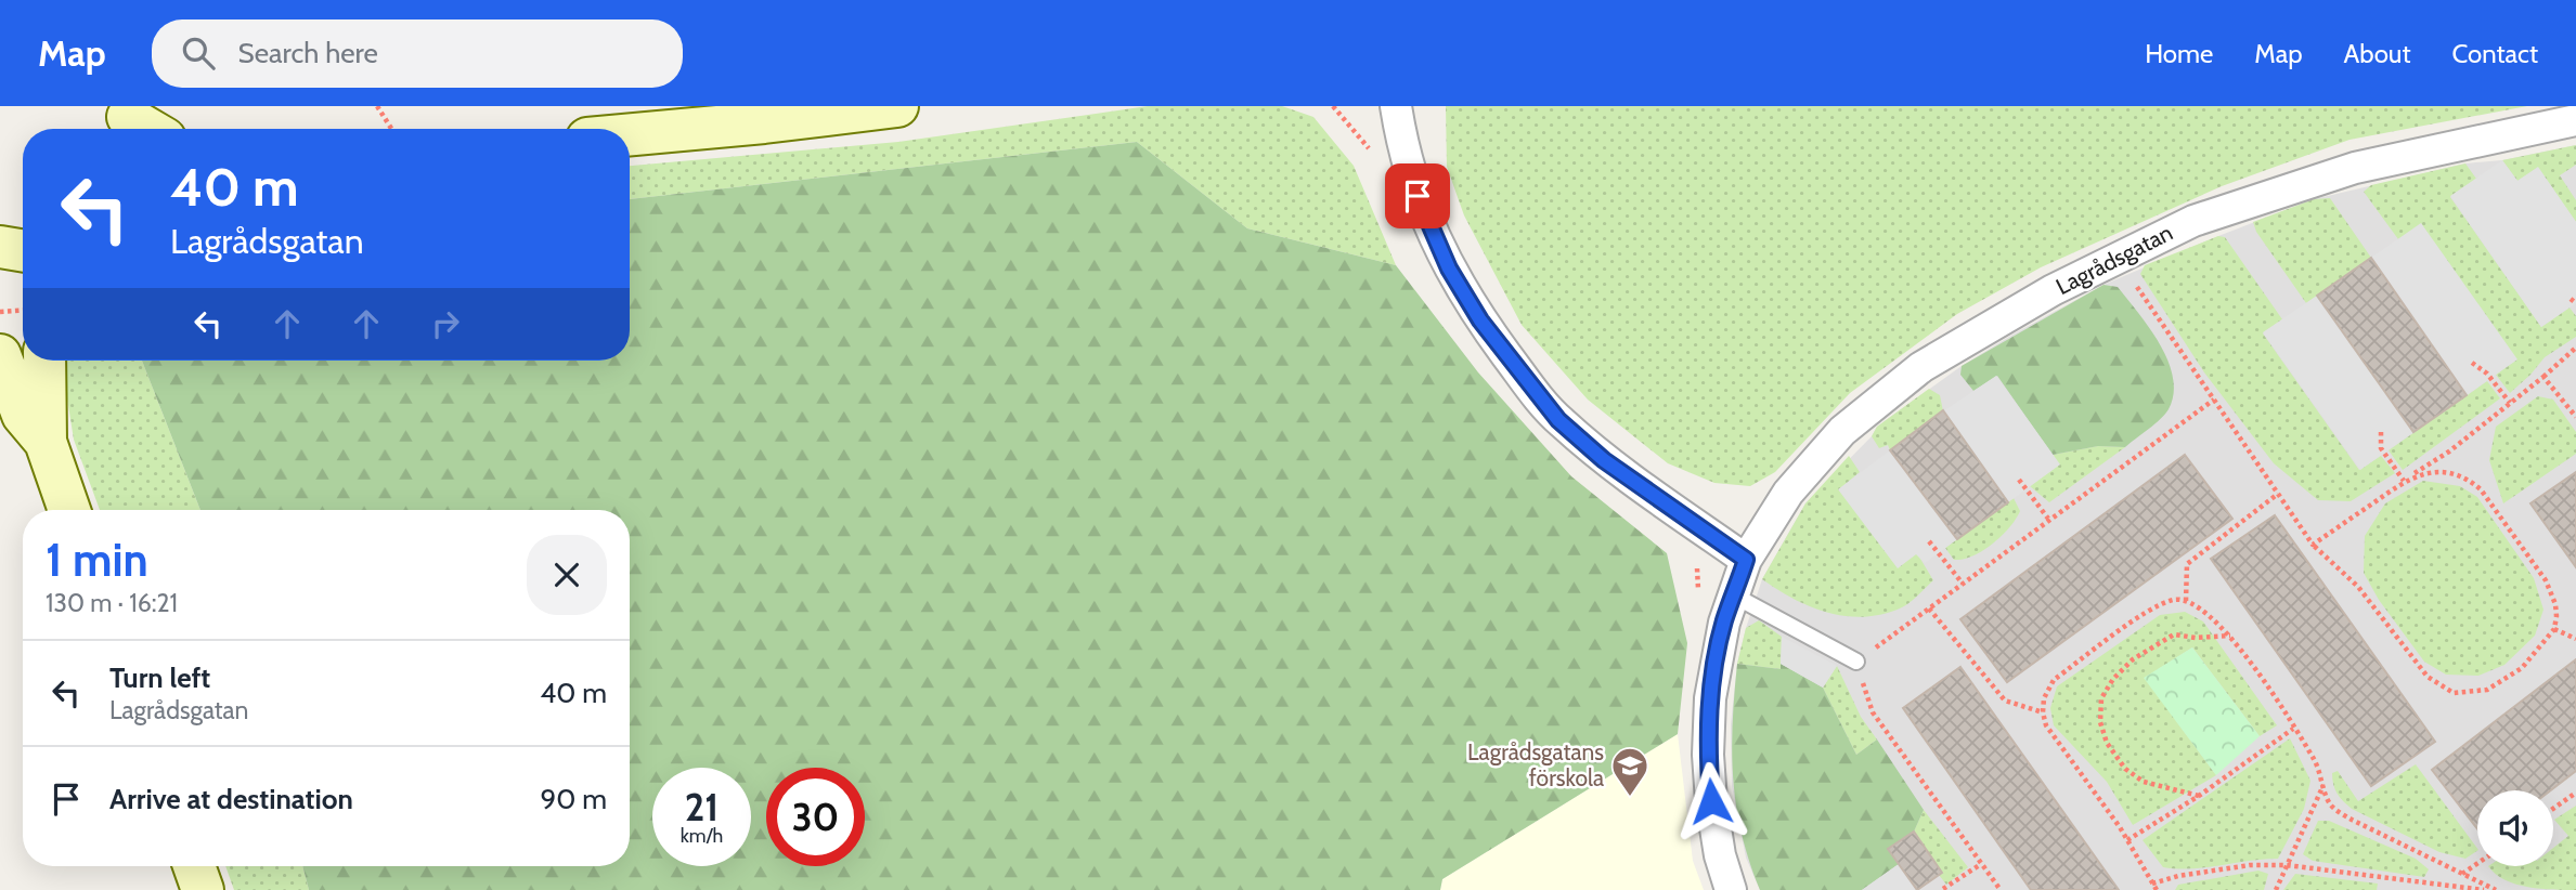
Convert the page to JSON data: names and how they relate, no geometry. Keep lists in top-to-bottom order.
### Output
{
  "streets": {
    "street": ["Lagrådsgatan"]
  },
  "places": {
    "school or university": ["Lagrådsgatans förskola"]
  },
  "page": {
    "header": "Map",
    "search": "Search here",
    "nav": [
      "Home",
      "Map",
      "About",
      "Contact"
    ],
    "turn": ["40 m", "Lagrådsgatan"],
    "heading": ["1 min", "130 m · 16:21"],
    "list": [
      {
        "name": "Turn left",
        "note": "Lagrådsgatan",
        "value": "40 m"
      },
      {
        "name": "Arrive at destination",
        "value": "90 m"
      }
    ],
    "speed": "21 km/h",
    "limit": "30"
  }
}
